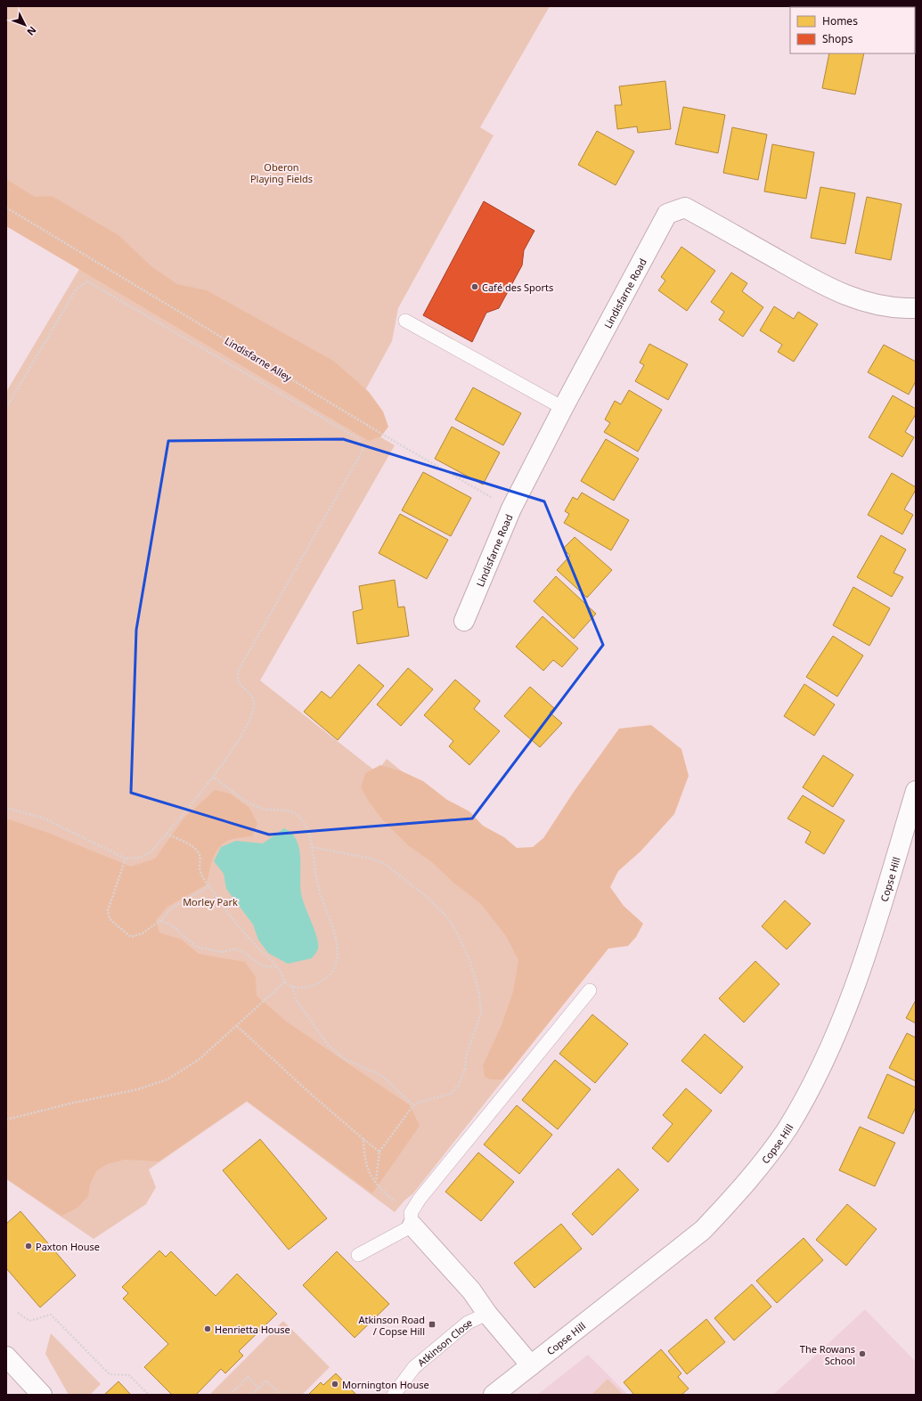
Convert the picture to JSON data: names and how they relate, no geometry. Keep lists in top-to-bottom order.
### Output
{
  "streets": {
    "street": ["Lindisfarne Road", "Copse Hill"],
    "lane": ["Atkinson Close"],
    "path": ["Lindisfarne Alley"]
  },
  "crossings": [
    ["Lindisfarne Road", "Lindisfarne Alley"]
  ],
  "parks": ["Oberon Playing Fields", "Morley Park"],
  "places": {
    "other": [
      "Café des Sports",
      "Paxton House",
      "Henrietta House",
      "The Rowans School",
      "Mornington House"
    ],
    "transit": ["Atkinson Road / Copse Hill"]
  },
  "legend": ["Homes", "Shops"],
  "north": "bottom right"
}
